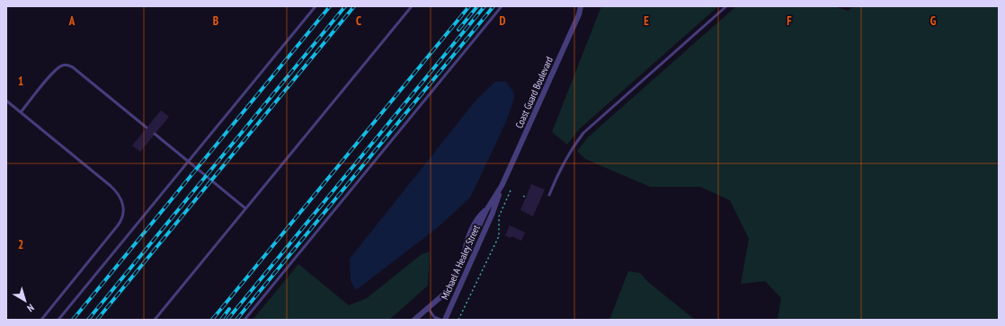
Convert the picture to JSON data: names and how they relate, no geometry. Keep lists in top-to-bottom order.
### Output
{
  "streets": {
    "street": ["Coast Guard Boulevard", "Michael A Healey Street"]
  },
  "crossings": [
    ["Coast Guard Boulevard", "Michael A Healey Street"]
  ],
  "north": "bottom right",
  "grid": {
    "columns": [
      "A",
      "B",
      "C",
      "D",
      "E",
      "F",
      "G"
    ],
    "rows": ["1", "2"]
  }
}
